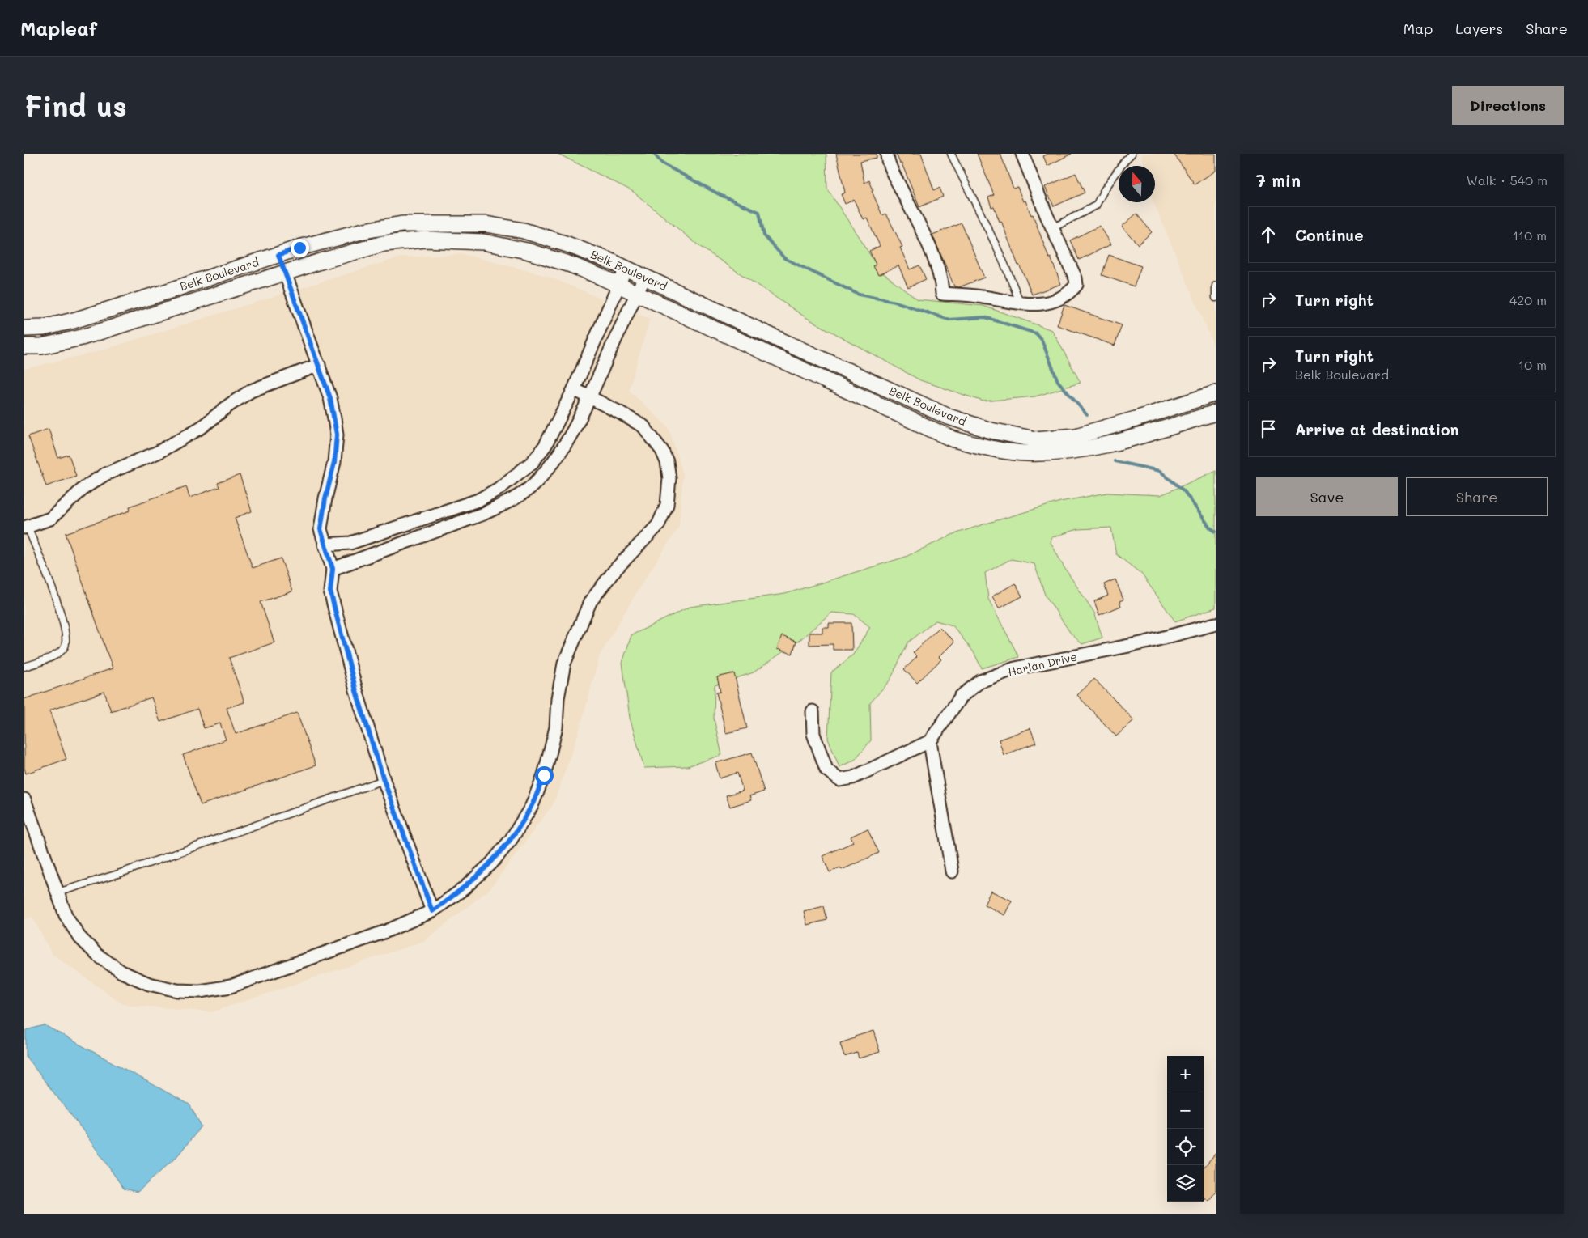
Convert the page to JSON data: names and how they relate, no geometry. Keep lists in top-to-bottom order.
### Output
{
  "streets": {
    "street": ["Belk Boulevard", "Harlan Drive"]
  },
  "north": "top",
  "page": {
    "header": "Mapleaf",
    "nav": ["Map", "Layers", "Share"],
    "buttons": [
      "Directions",
      ["Save", "Share"]
    ],
    "title": "Find us",
    "heading": ["7 min", "Walk · 540 m"],
    "list": [
      ["Continue", "110 m"],
      ["Turn right", "420 m"],
      ["Turn right", "Belk Boulevard", "10 m"],
      "Arrive at destination"
    ],
    "map_buttons": ["+", "−"]
  }
}
